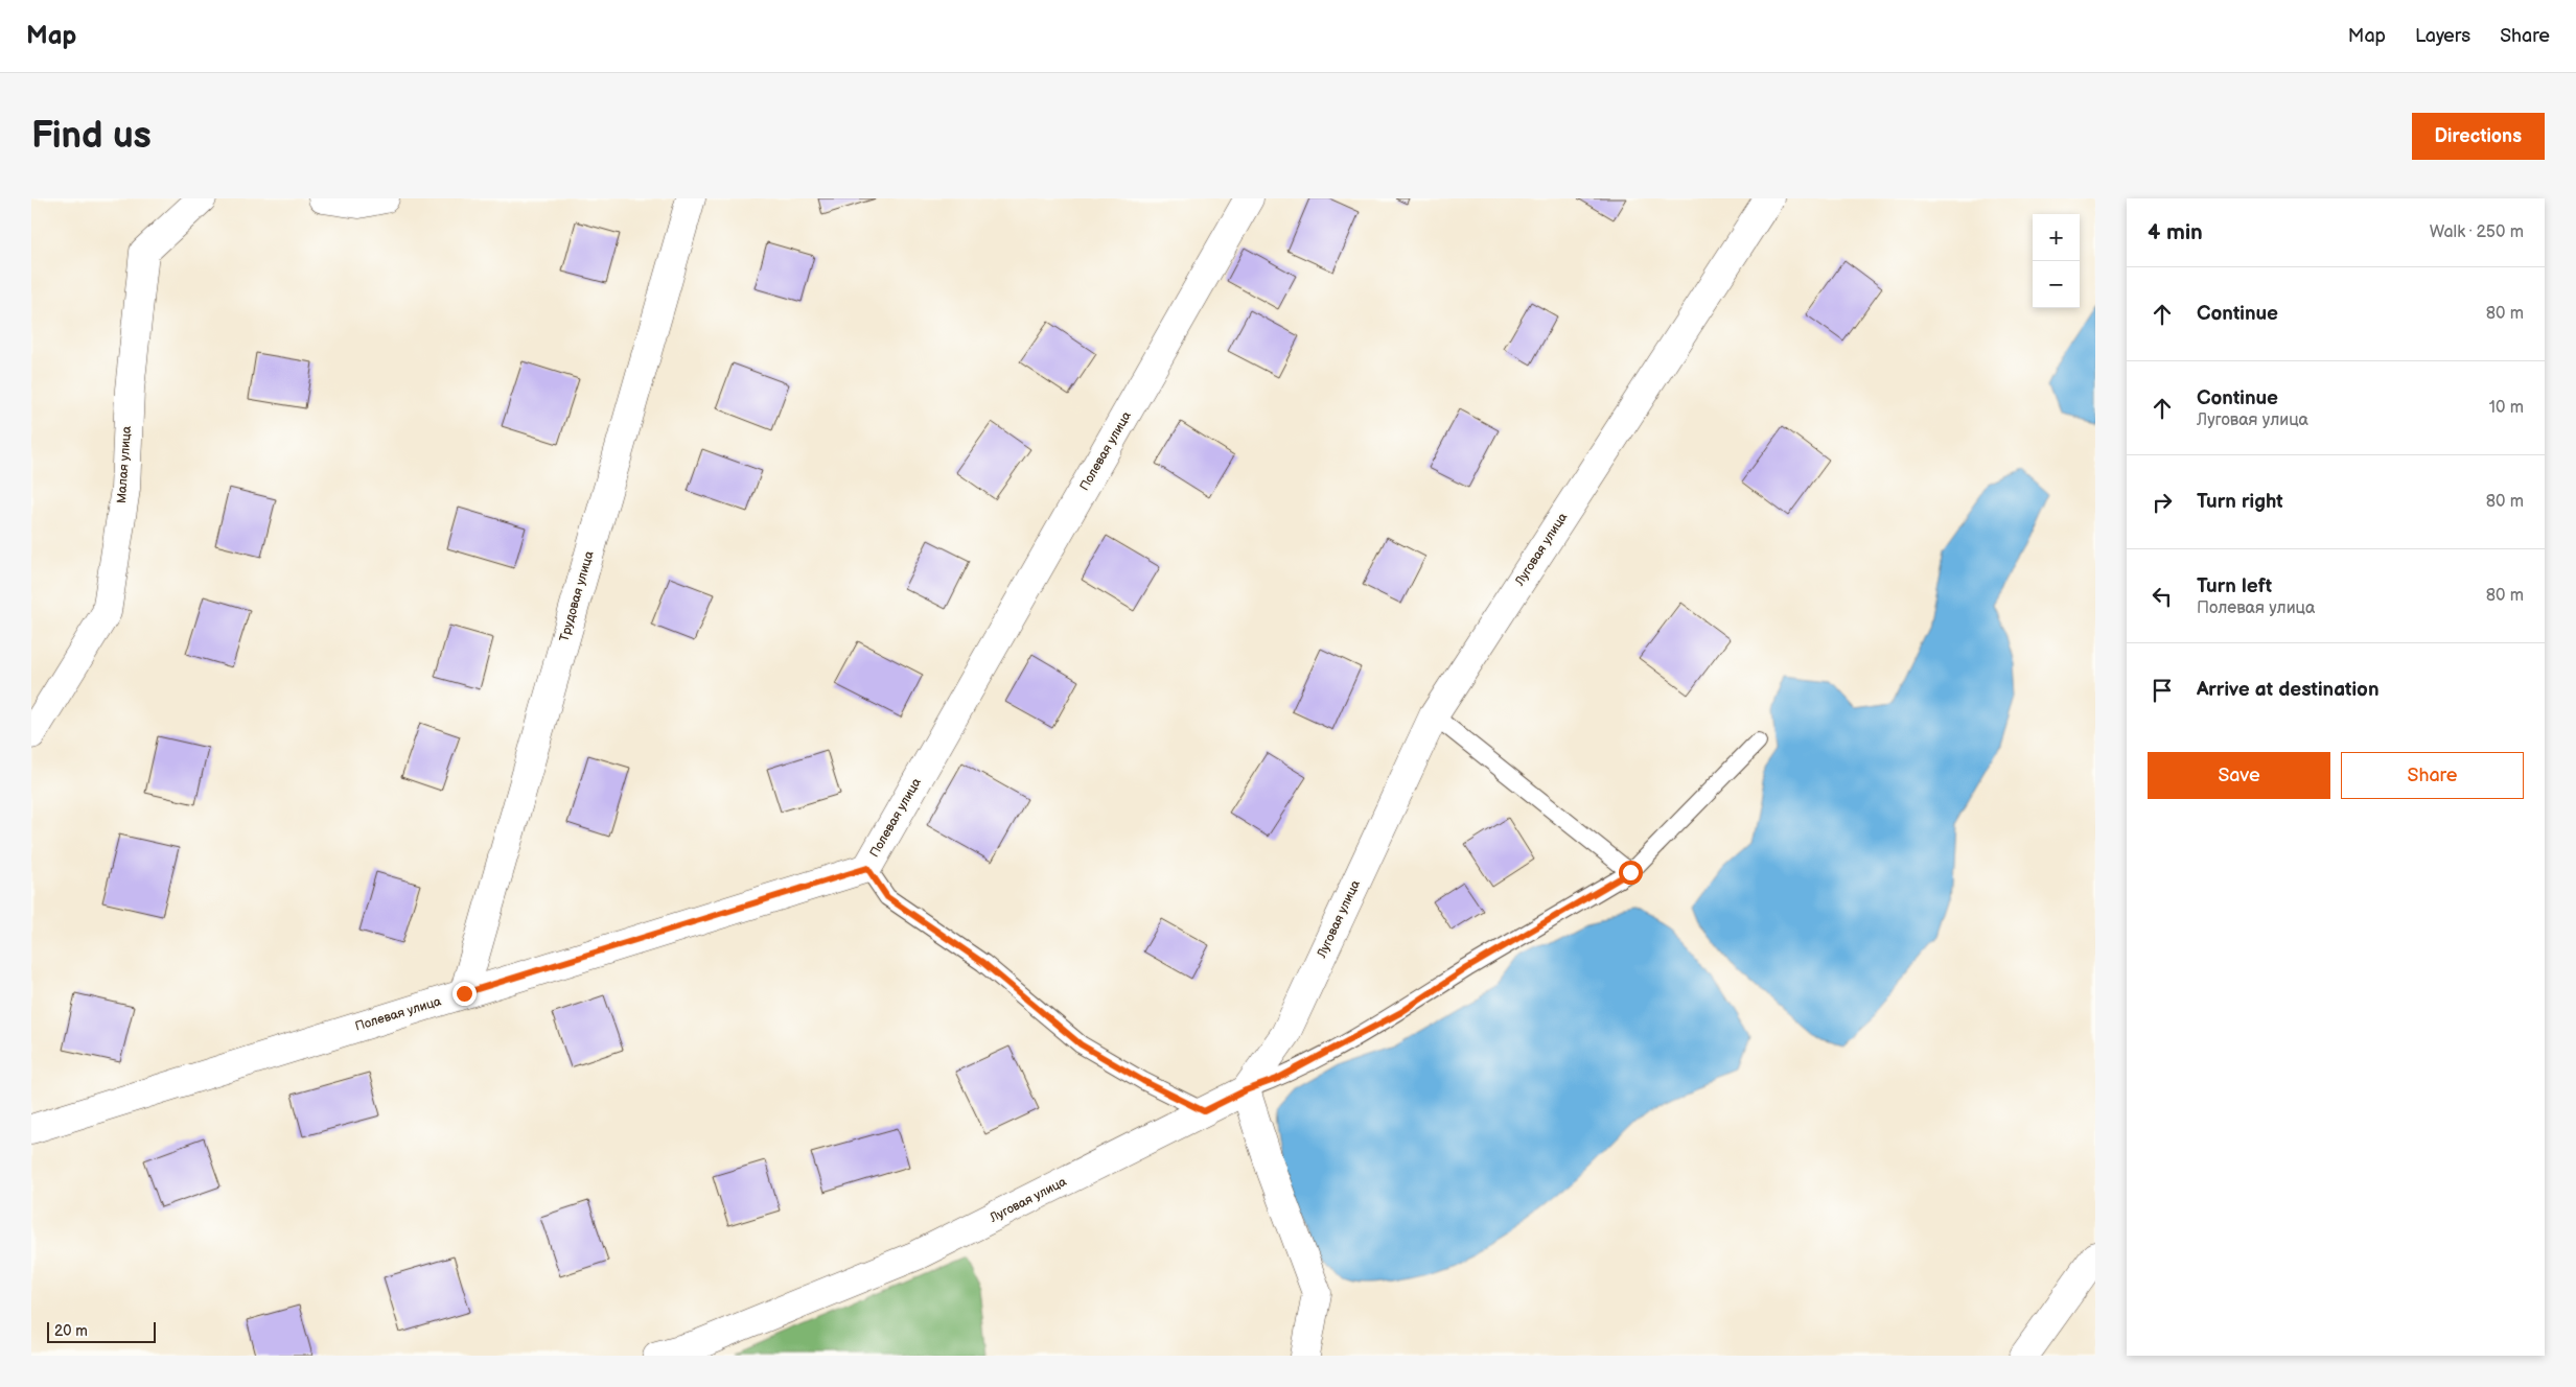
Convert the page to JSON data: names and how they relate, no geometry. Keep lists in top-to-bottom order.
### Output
{
  "streets": {
    "street": [
      "Полевая улица",
      "Малая улица",
      "Луговая улица",
      "Трудовая улица"
    ]
  },
  "crossings": [
    ["Полевая улица", "Трудовая улица"]
  ],
  "scale_bar": "20 m",
  "page": {
    "header": "Map",
    "nav": ["Map", "Layers", "Share"],
    "buttons": [
      "Directions",
      ["Save", "Share"]
    ],
    "title": "Find us",
    "heading": ["4 min", "Walk · 250 m"],
    "map_buttons": ["+", "−"],
    "list": [
      ["Continue", "80 m"],
      ["Continue", "Луговая улица", "10 m"],
      ["Turn right", "80 m"],
      ["Turn left", "Полевая улица", "80 m"],
      "Arrive at destination"
    ],
    "scale": "20 m"
  }
}
